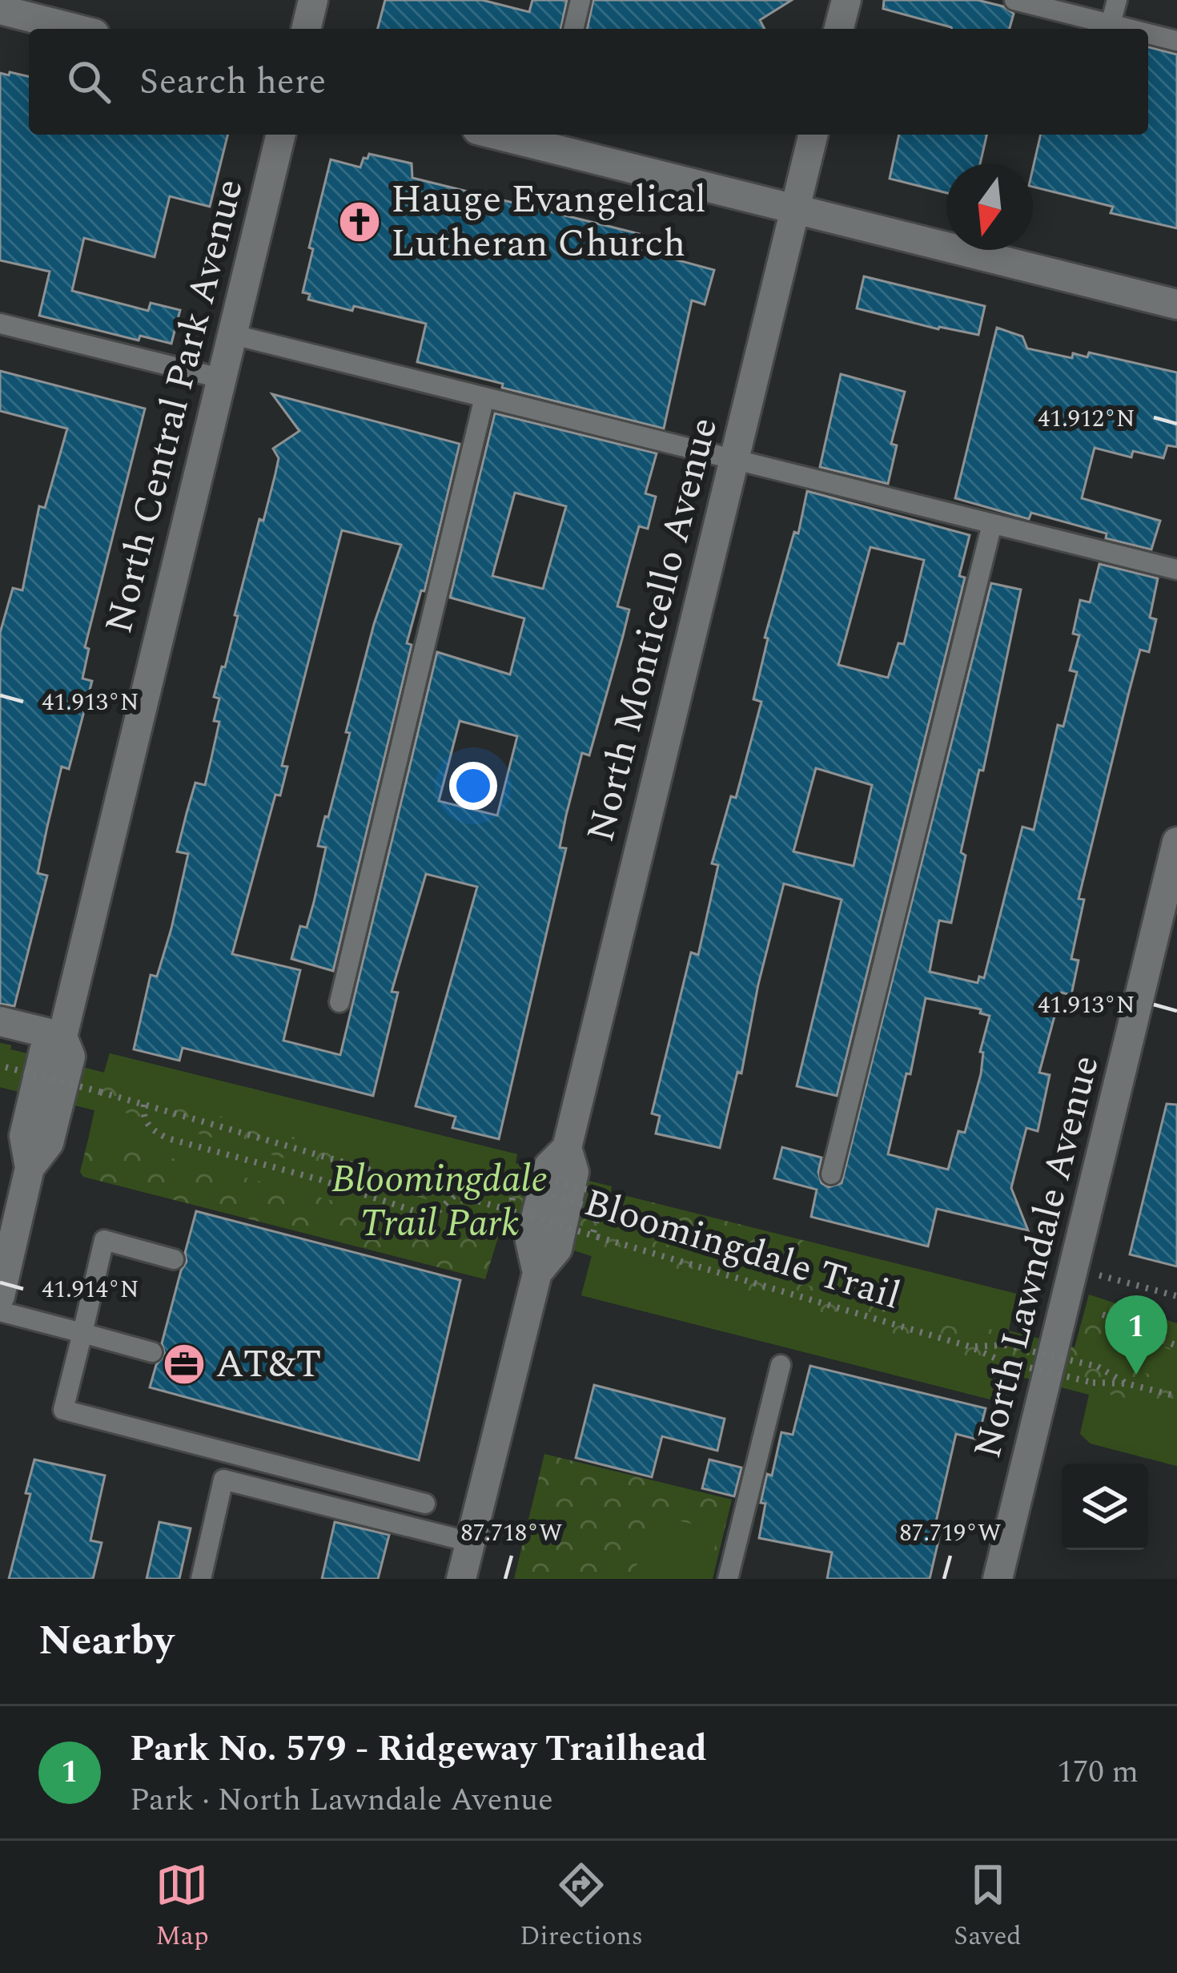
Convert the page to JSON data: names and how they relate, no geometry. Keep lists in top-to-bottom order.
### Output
{
  "streets": {
    "street": ["North Central Park Avenue", "North Monticello Avenue", "North Lawndale Avenue"],
    "path": ["Bloomingdale Trail"]
  },
  "parks": ["Bloomingdale Trail Park"],
  "places": {
    "church": ["Hauge Evangelical Lutheran Church"],
    "office": ["AT&T"]
  },
  "north": "bottom",
  "page": {
    "search": "Search here",
    "pins": "1",
    "heading": "Nearby",
    "list": [
      {
        "mark": "1",
        "name": "Park No. 579 - Ridgeway Trailhead",
        "note": "Park · North Lawndale Avenue",
        "value": "170 m"
      }
    ],
    "nav": ["Map", "Directions", "Saved"]
  },
  "coordinates": [
    "41.912°N",
    "41.913°N",
    "41.914°N",
    "87.718°W",
    "87.719°W"
  ]
}
